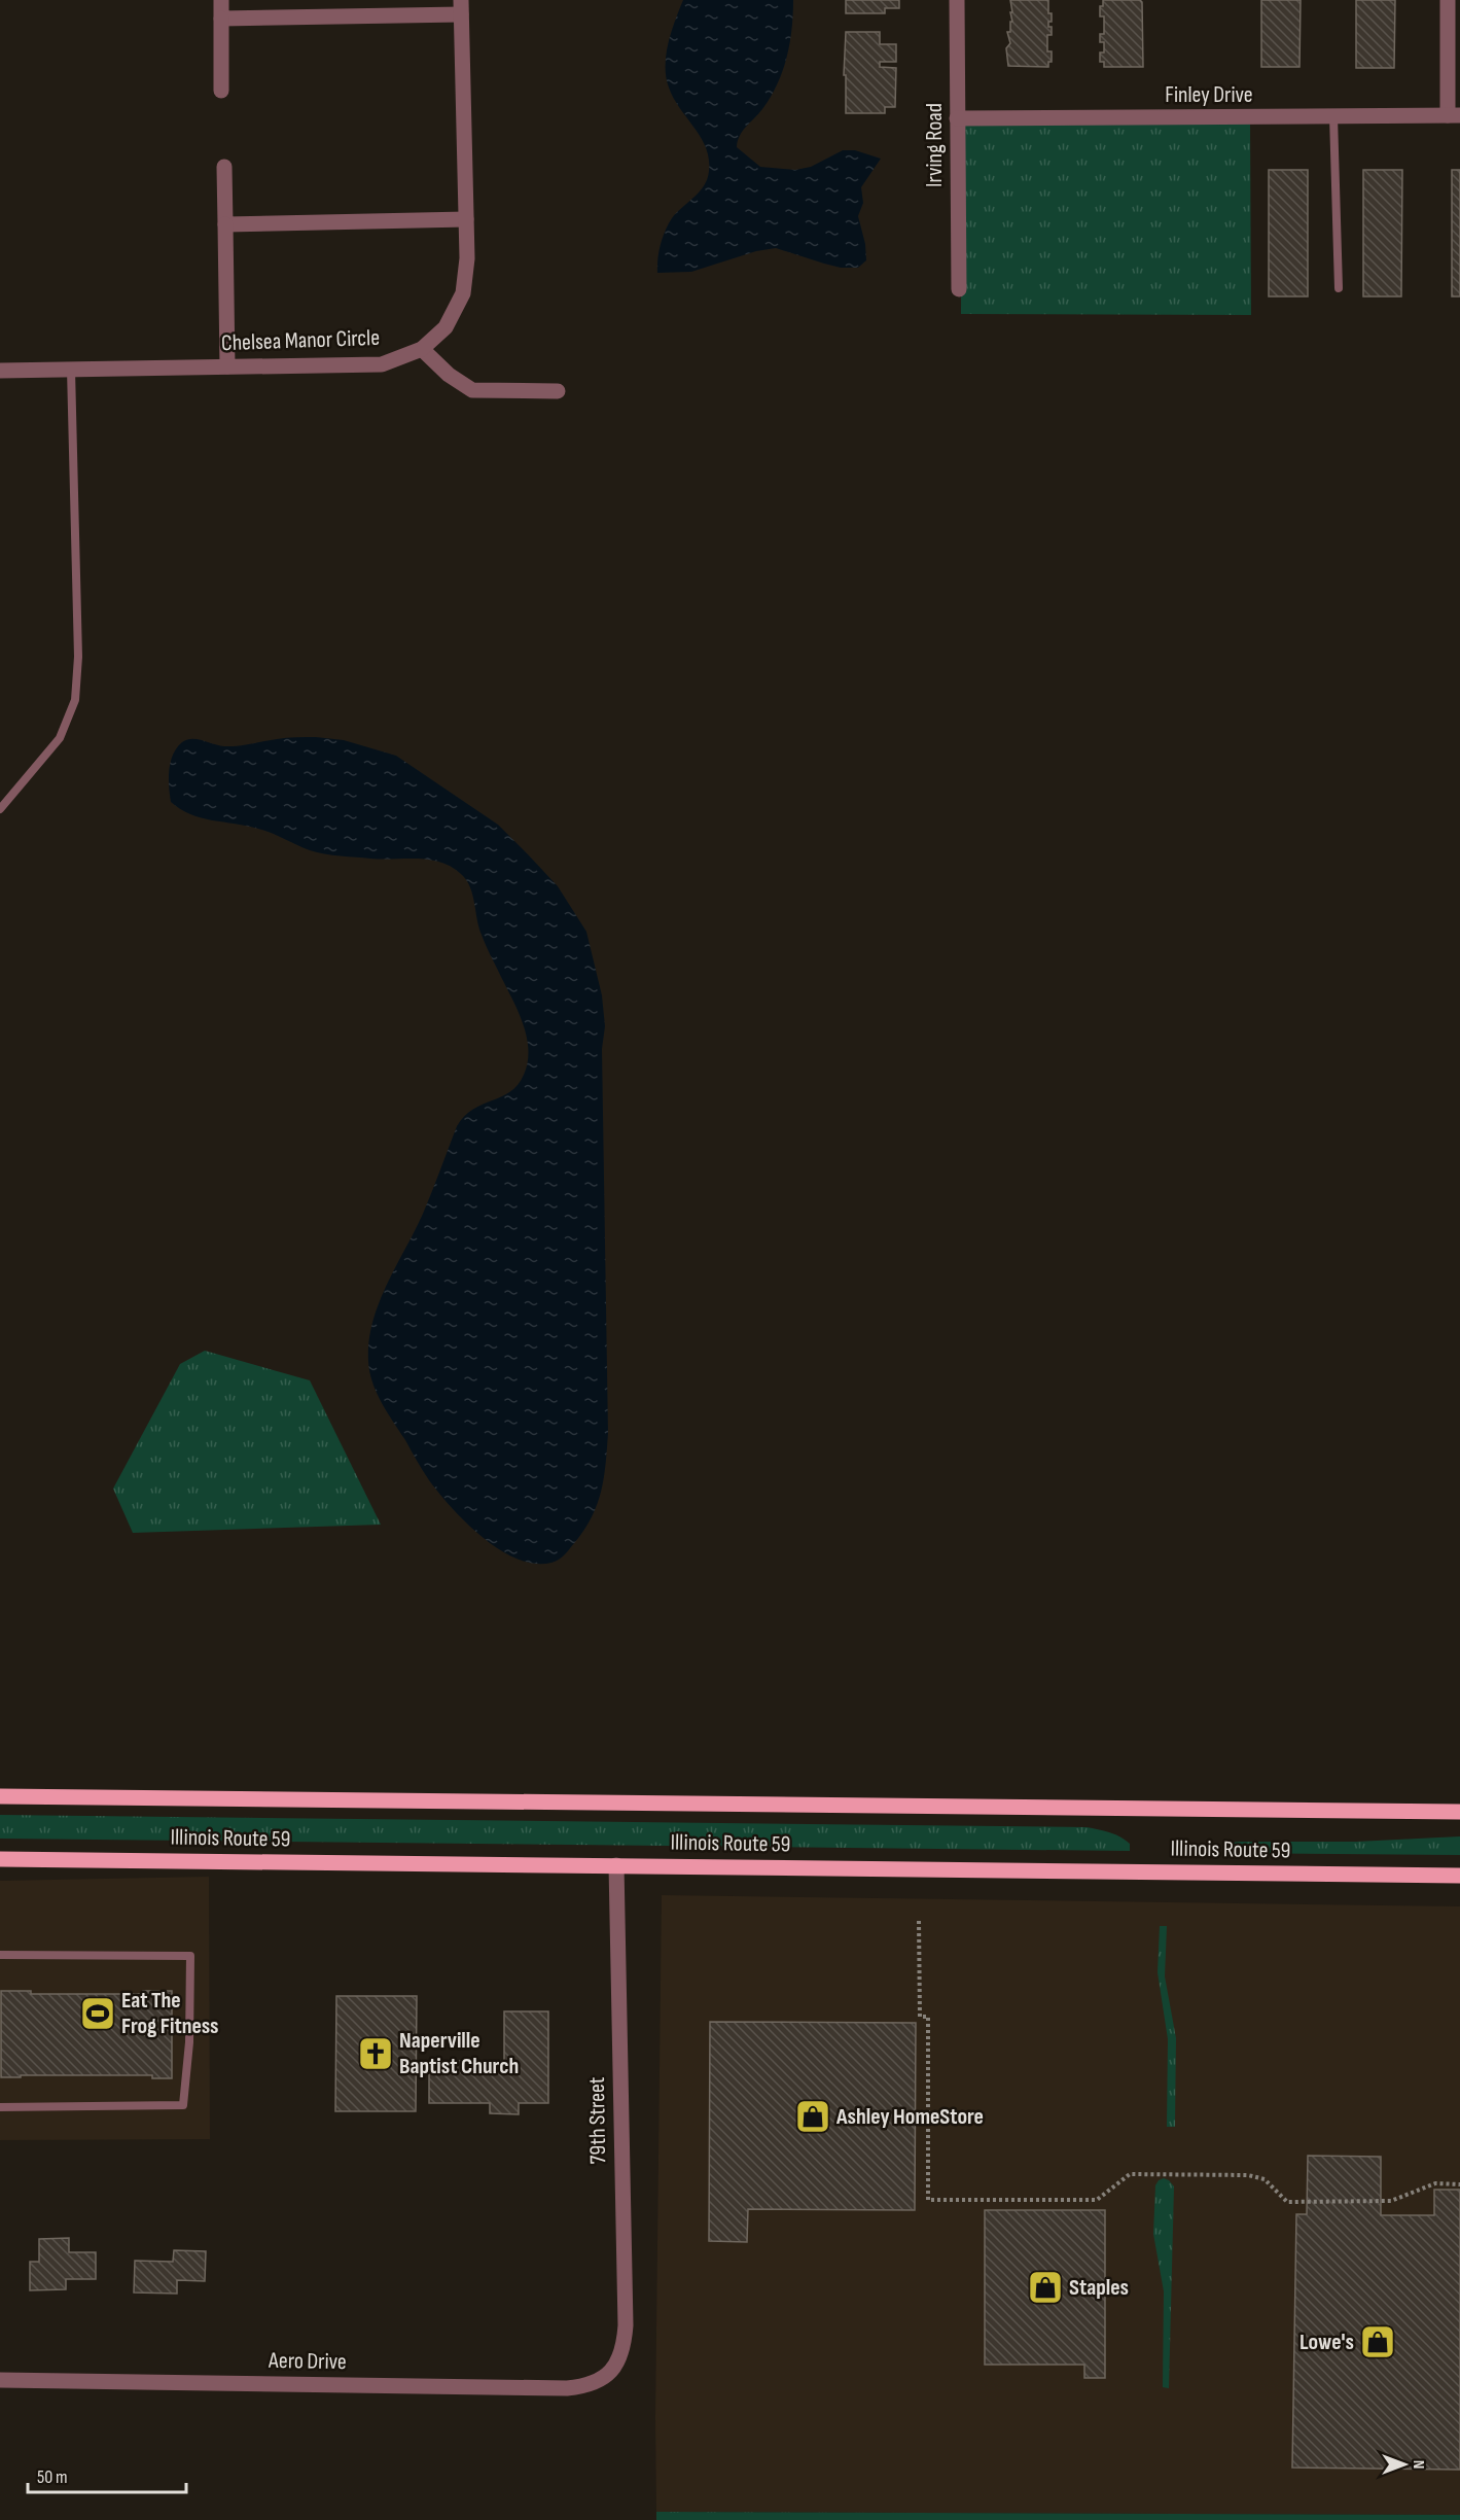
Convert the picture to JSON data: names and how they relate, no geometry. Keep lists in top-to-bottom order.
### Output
{
  "streets": {
    "main road": ["Illinois Route 59"],
    "street": [
      "Finley Drive",
      "Irving Road",
      "Chelsea Manor Circle",
      "79th Street",
      "Aero Drive"
    ]
  },
  "crossings": [
    ["Finley Drive", "Irving Road"],
    ["Illinois Route 59", "79th Street"],
    ["79th Street", "Aero Drive"]
  ],
  "places": {
    "sports": ["Eat The Frog Fitness"],
    "church": ["Naperville Baptist Church"],
    "shop": ["Ashley HomeStore", "Staples", "Lowe's"]
  },
  "scale_bar": "50 m",
  "north": "right"
}
